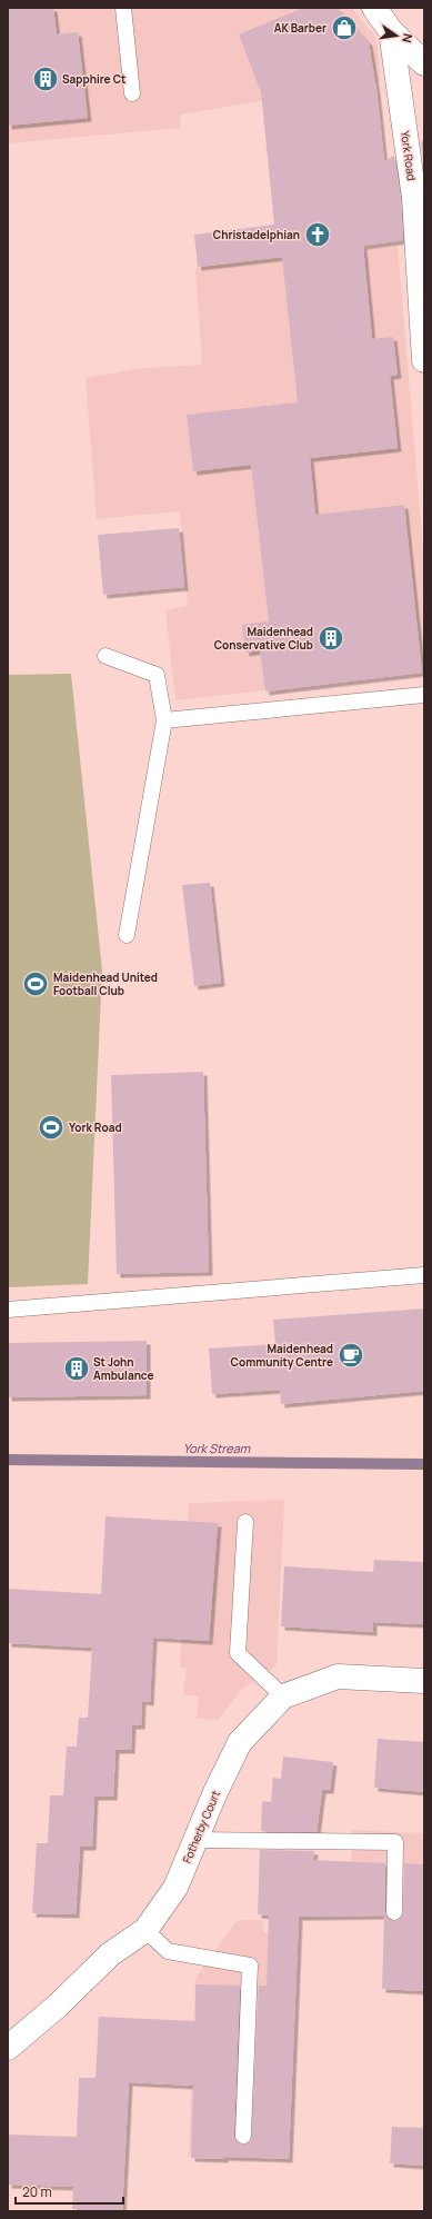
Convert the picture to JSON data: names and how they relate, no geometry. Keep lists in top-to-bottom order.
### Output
{
  "streets": {
    "street": ["York Road", "Fotherby Court"]
  },
  "water": ["York Stream"],
  "places": {
    "shop": ["AK Barber"],
    "building": ["Sapphire Ct", "Maidenhead Conservative Club", "St John Ambulance"],
    "church": ["Christadelphian"],
    "sports": ["Maidenhead United Football Club", "York Road"],
    "cafe": ["Maidenhead Community Centre"]
  },
  "scale_bar": "20 m",
  "north": "right"
}
